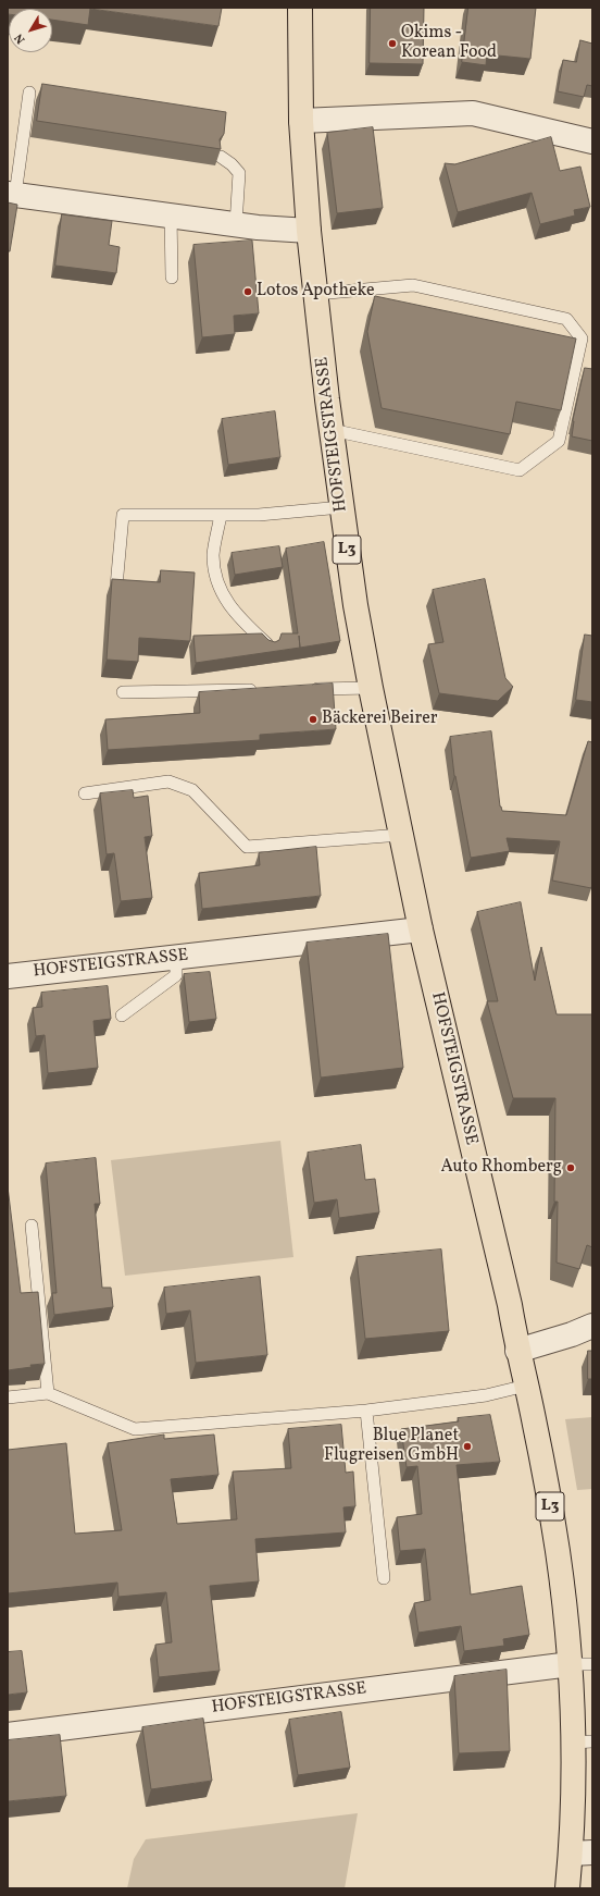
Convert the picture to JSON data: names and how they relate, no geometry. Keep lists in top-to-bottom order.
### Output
{
  "streets": {
    "main road": ["HOFSTEIGSTRASSE", "L3"]
  },
  "places": [
    "Okims - Korean Food",
    "Lotos Apotheke",
    "Bäckerei Beirer",
    "Auto Rhomberg",
    "Blue Planet Flugreisen GmbH"
  ],
  "north": "bottom left"
}
